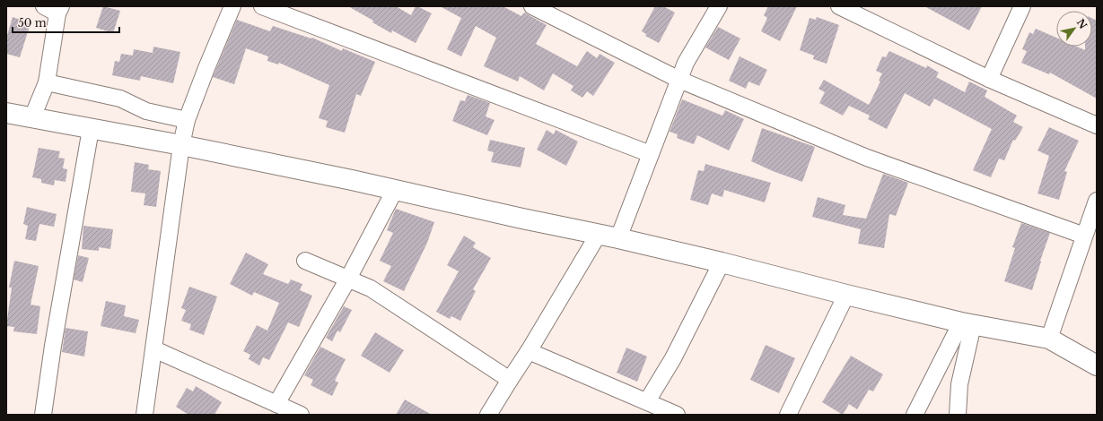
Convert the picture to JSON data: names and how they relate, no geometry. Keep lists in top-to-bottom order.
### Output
{
  "scale_bar": "50 m",
  "north": "top right"
}
